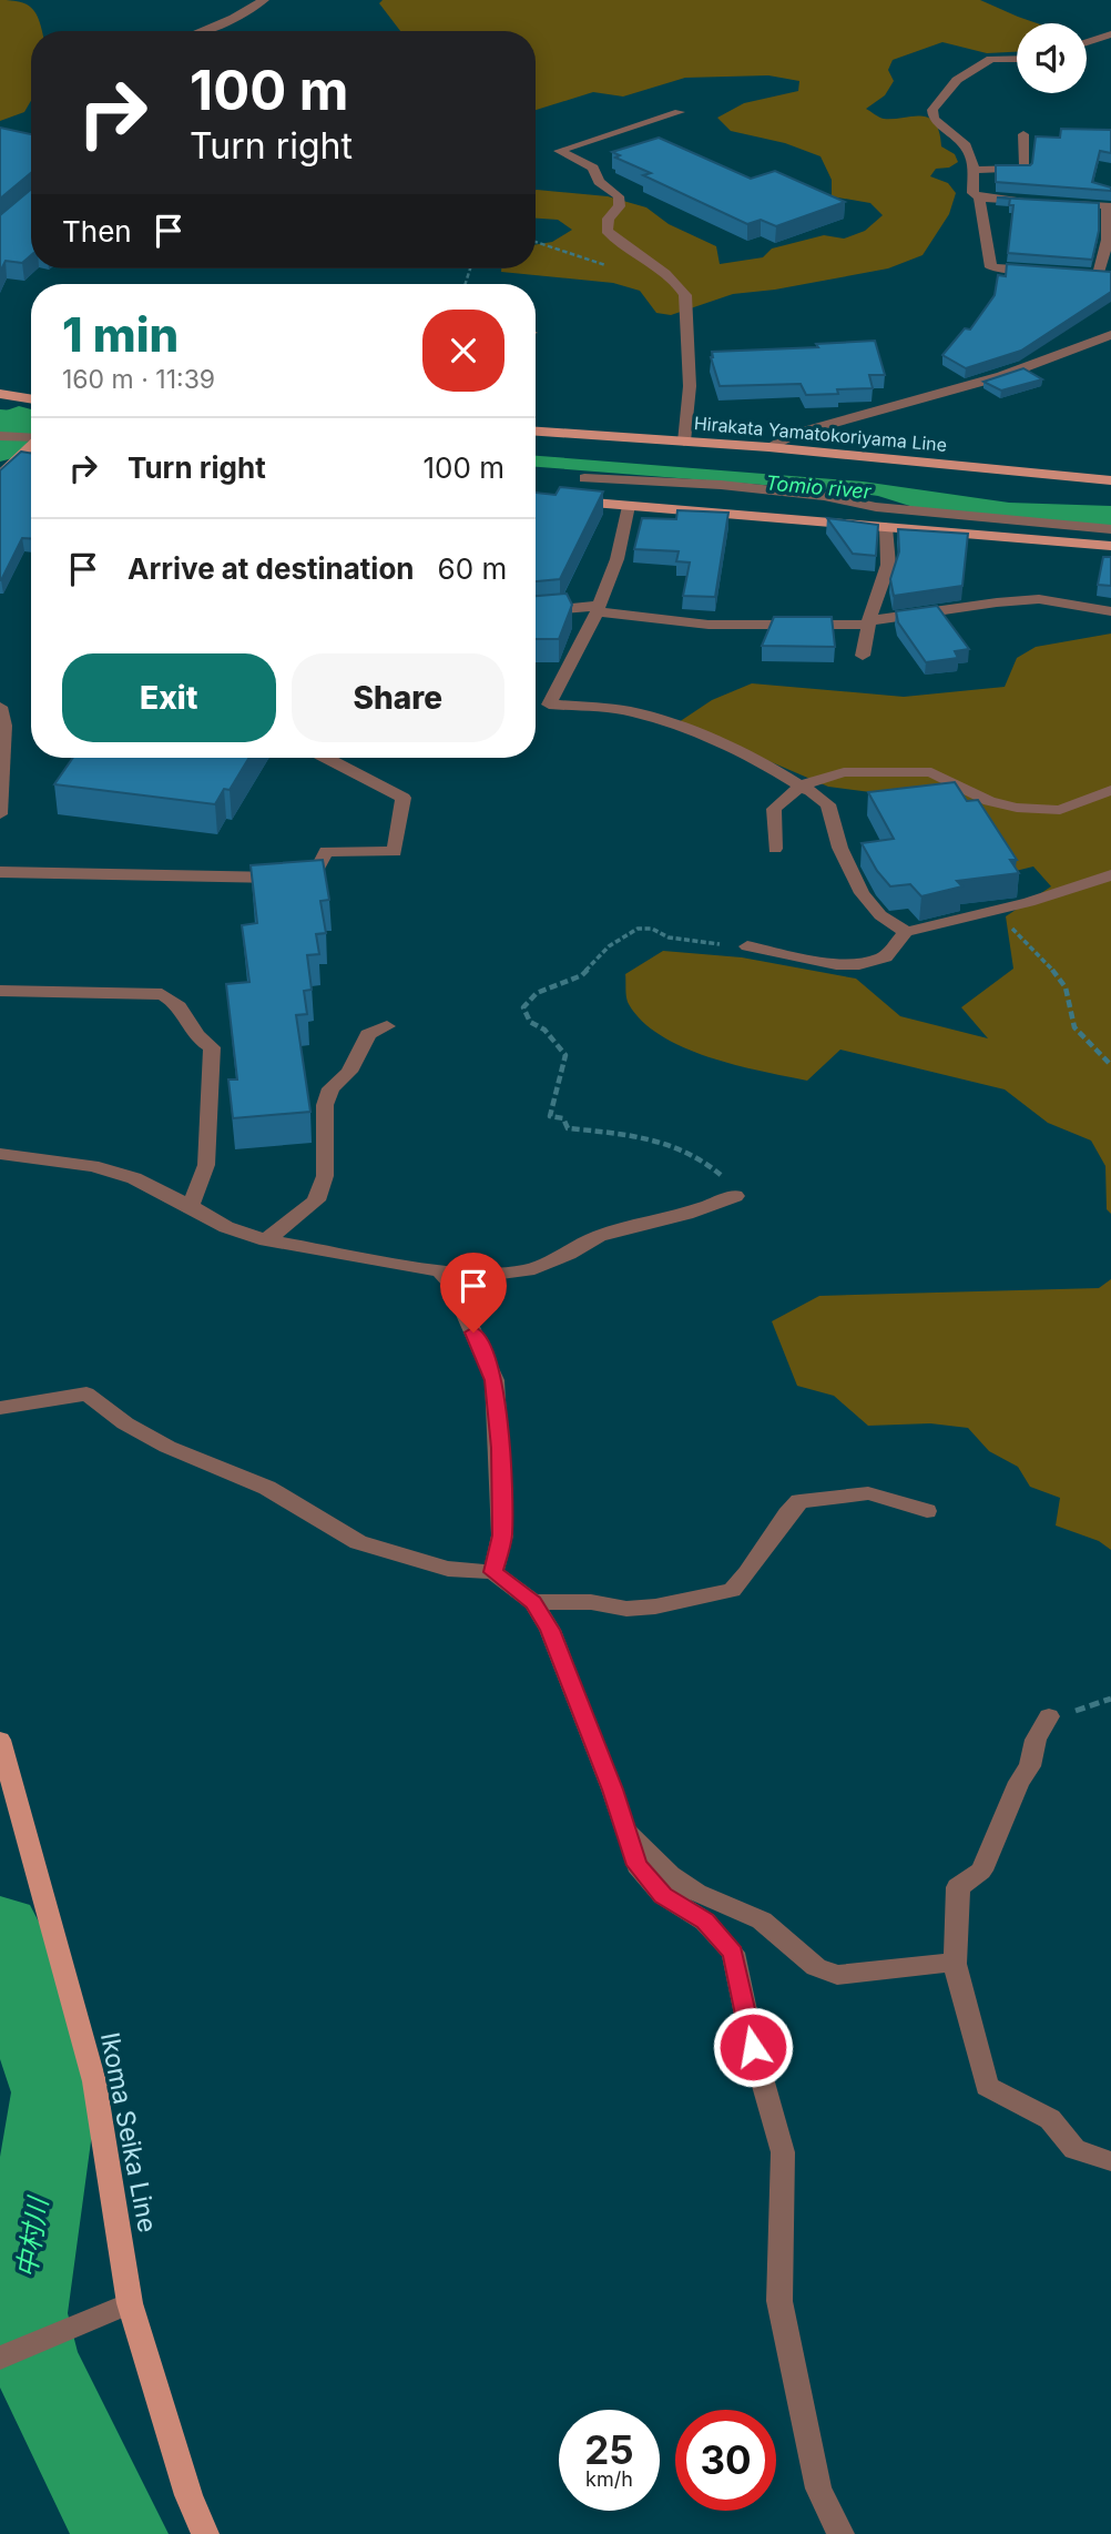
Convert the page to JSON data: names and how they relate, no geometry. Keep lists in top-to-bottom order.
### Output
{
  "streets": {
    "main road": ["Hirakata Yamatokoriyama Line", "Ikoma Seika Line"]
  },
  "water": ["Tomio river", "中村川"],
  "page": {
    "turn": ["100 m", "Turn right"],
    "then": "Then",
    "heading": ["1 min", "160 m · 11:39"],
    "list": [
      {
        "name": "Turn right",
        "value": "100 m"
      },
      {
        "name": "Arrive at destination",
        "value": "60 m"
      }
    ],
    "buttons": ["Exit", "Share"],
    "speed": "25 km/h",
    "limit": "30"
  }
}
